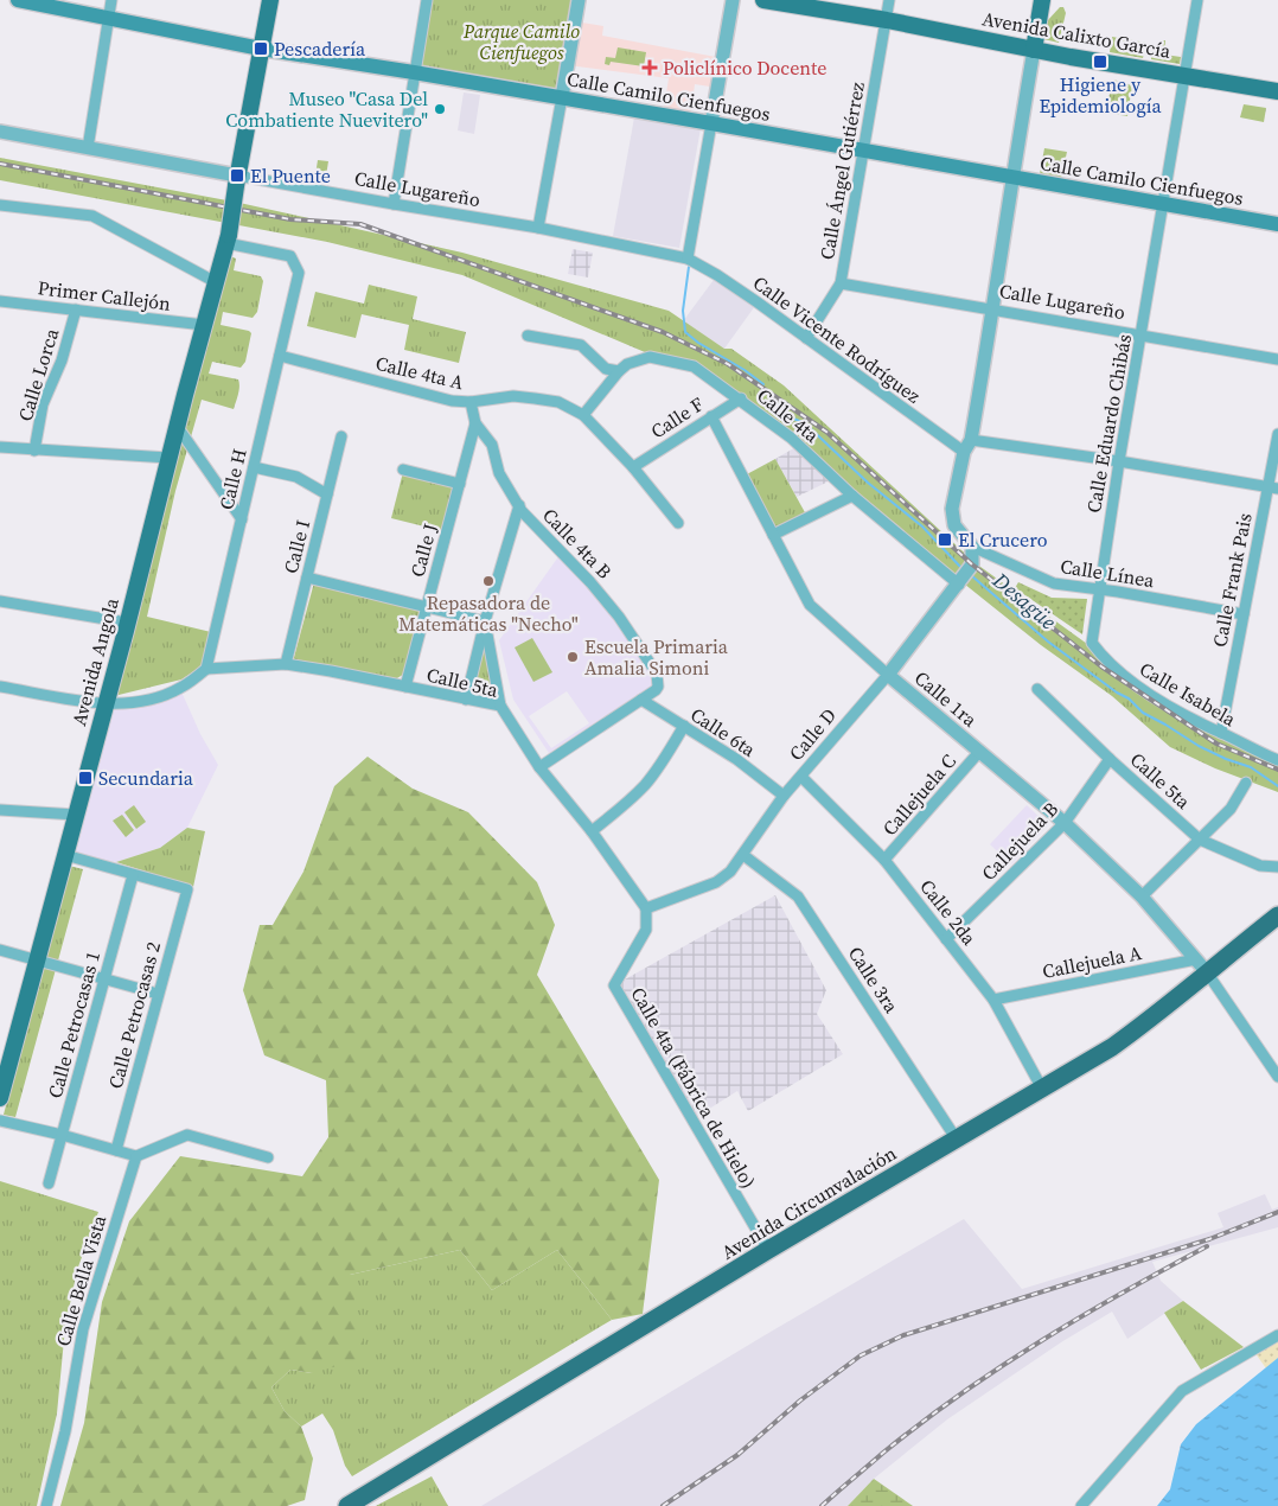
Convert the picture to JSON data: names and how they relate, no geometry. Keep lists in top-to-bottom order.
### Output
{
  "streets": {
    "highway": ["Avenida Circunvalación"],
    "main road": ["Avenida Calixto García", "Calle Camilo Cienfuegos", "Avenida Angola"],
    "street": [
      "Calle Ángel Gutiérrez",
      "Calle Lugareño",
      "Primer Callejón",
      "Calle Vicente Rodríguez",
      "Calle 4ta A",
      "Calle Lorca",
      "Calle 4ta",
      "Calle F",
      "Calle Eduardo Chibás",
      "Calle H",
      "Calle 4ta B",
      "Calle I",
      "Calle J",
      "Calle Línea",
      "Calle Frank Pais",
      "Calle 5ta",
      "Calle Isabela",
      "Calle 1ra",
      "Calle 6ta",
      "Calle D",
      "Callejuela C",
      "Callejuela B",
      "Calle 2da",
      "Callejuela A",
      "Calle 3ra",
      "Calle Petrocasas 2",
      "Calle Petrocasas 1",
      "Calle 4ta (Fábrica de Hielo)",
      "Calle Bella Vista"
    ]
  },
  "crossings": [
    ["Avenida Calixto García", "Calle Ángel Gutiérrez"],
    ["Avenida Calixto García", "Calle Eduardo Chibás"],
    ["Calle Camilo Cienfuegos", "Calle Ángel Gutiérrez"],
    ["Calle Camilo Cienfuegos", "Calle Eduardo Chibás"],
    ["Calle Ángel Gutiérrez", "Calle Lugareño"],
    ["Calle Ángel Gutiérrez", "Calle Vicente Rodríguez"],
    ["Calle Lugareño", "Calle Vicente Rodríguez"],
    ["Calle Lugareño", "Calle Eduardo Chibás"],
    ["Primer Callejón", "Calle Lorca"],
    ["Primer Callejón", "Avenida Angola"],
    ["Calle Vicente Rodríguez", "Calle Eduardo Chibás"],
    ["Calle Vicente Rodríguez", "Calle Frank Pais"],
    ["Calle 4ta A", "Calle 4ta"],
    ["Calle 4ta A", "Calle F"],
    ["Calle 4ta A", "Calle H"],
    ["Calle 4ta A", "Calle 4ta B"],
    ["Calle 4ta", "Calle F"],
    ["Calle 4ta", "Calle D"],
    ["Calle F", "Calle 1ra"],
    ["Calle Eduardo Chibás", "Calle Línea"],
    ["Calle Eduardo Chibás", "Calle Isabela"],
    ["Calle H", "Avenida Angola"],
    ["Calle H", "Calle 5ta"],
    ["Calle 4ta B", "Calle J"],
    ["Calle 4ta B", "Calle 6ta"],
    ["Calle I", "Calle 5ta"],
    ["Calle J", "Calle 5ta"],
    ["Calle Línea", "Calle Frank Pais"],
    ["Calle Frank Pais", "Calle Isabela"],
    ["Calle 5ta", "Calle D"],
    ["Calle 5ta", "Callejuela B"],
    ["Calle 5ta", "Calle 4ta (Fábrica de Hielo)"],
    ["Calle 1ra", "Calle D"],
    ["Calle 1ra", "Callejuela C"],
    ["Calle 1ra", "Callejuela B"],
    ["Calle 1ra", "Callejuela A"],
    ["Calle 1ra", "Avenida Circunvalación"],
    ["Calle 6ta", "Calle D"],
    ["Calle D", "Calle 2da"],
    ["Calle D", "Calle 3ra"],
    ["Calle D", "Calle 4ta (Fábrica de Hielo)"],
    ["Callejuela C", "Calle 2da"],
    ["Callejuela B", "Calle 2da"],
    ["Calle 2da", "Callejuela A"],
    ["Calle 2da", "Avenida Circunvalación"],
    ["Callejuela A", "Avenida Circunvalación"],
    ["Calle 3ra", "Avenida Circunvalación"],
    ["Calle Petrocasas 2", "Calle Petrocasas 1"],
    ["Calle 4ta (Fábrica de Hielo)", "Avenida Circunvalación"]
  ],
  "water": ["Desagüe"],
  "parks": ["Parque Camilo Cienfuegos"],
  "places": {
    "transit": [
      "Pescadería",
      "Higiene y Epidemiología",
      "El Puente",
      "El Crucero",
      "Secundaria"
    ],
    "health": ["Policlínico Docente"],
    "other": ["Museo \"Casa Del Combatiente Nuevitero\"", "Repasadora de Matemáticas \"Necho\"", "Escuela Primaria Amalia Simoni"]
  }
}
